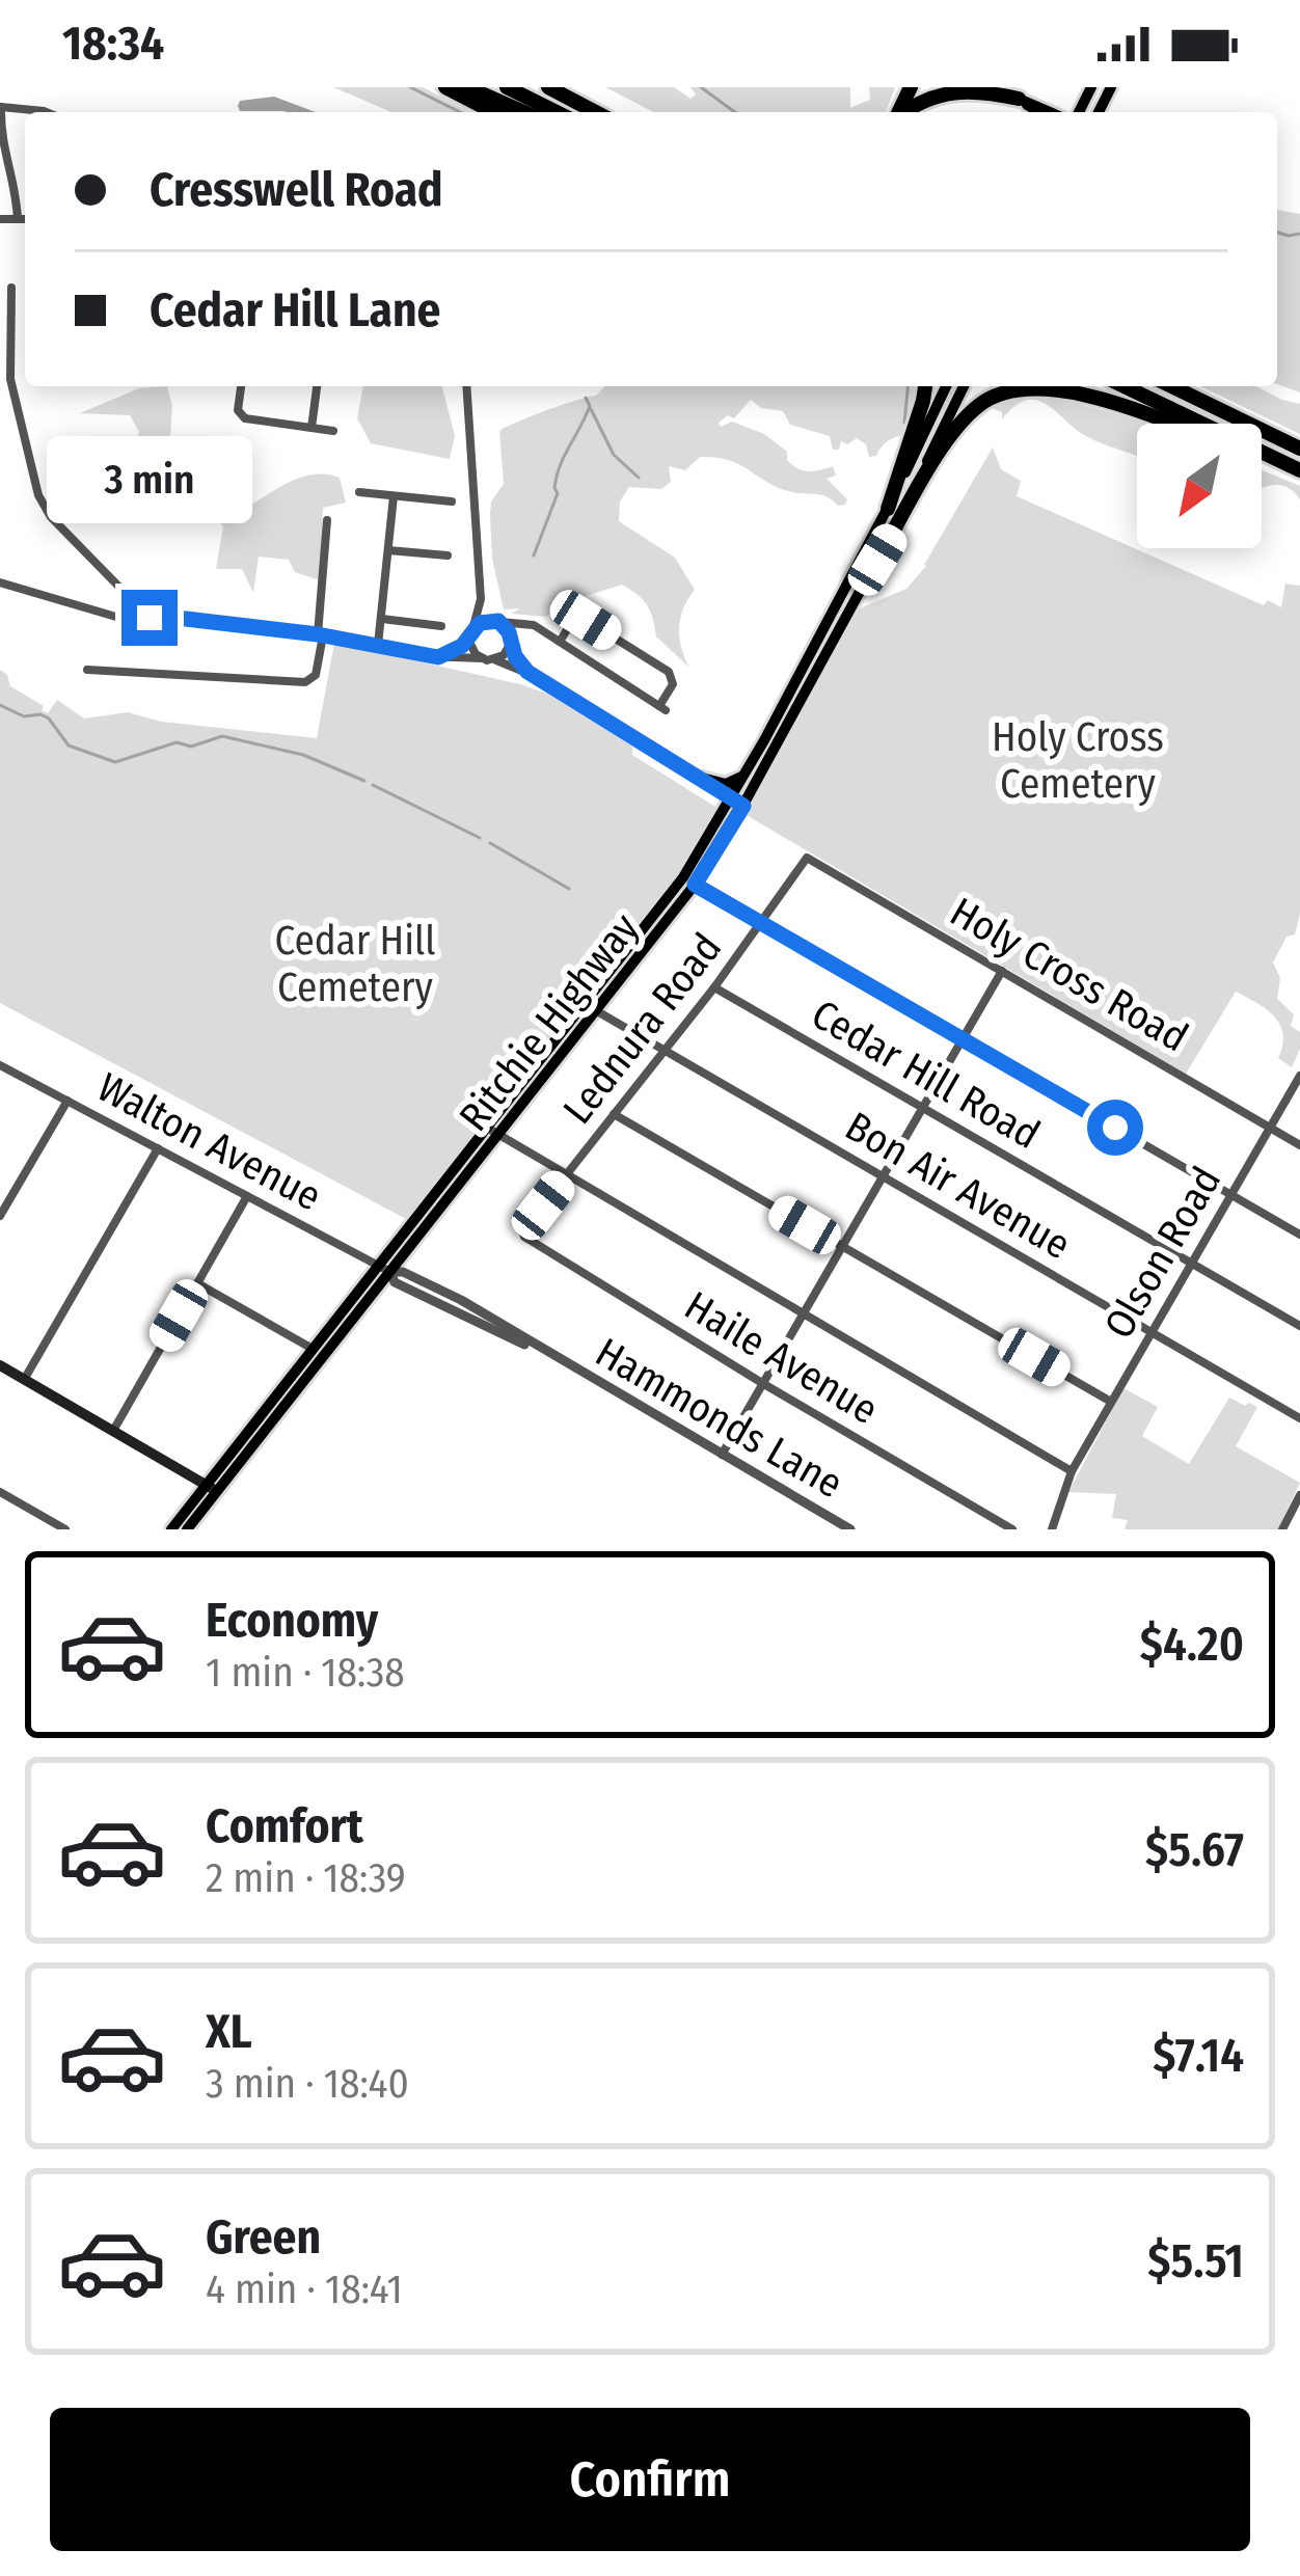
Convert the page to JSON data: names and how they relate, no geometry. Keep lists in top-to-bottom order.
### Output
{
  "streets": {
    "main road": ["Ritchie Highway"],
    "street": [
      "Holy Cross Road",
      "Lednura Road",
      "Cedar Hill Road",
      "Walton Avenue",
      "Bon Air Avenue",
      "Olson Road",
      "Haile Avenue",
      "Hammonds Lane"
    ]
  },
  "crossings": [
    ["Holy Cross Road", "Lednura Road"],
    ["Holy Cross Road", "Olson Road"],
    ["Ritchie Highway", "Walton Avenue"],
    ["Ritchie Highway", "Bon Air Avenue"],
    ["Ritchie Highway", "Hammonds Lane"],
    ["Lednura Road", "Cedar Hill Road"],
    ["Lednura Road", "Bon Air Avenue"],
    ["Lednura Road", "Haile Avenue"],
    ["Cedar Hill Road", "Olson Road"],
    ["Walton Avenue", "Hammonds Lane"],
    ["Bon Air Avenue", "Olson Road"]
  ],
  "parks": ["Holy Cross Cemetery", "Cedar Hill Cemetery"],
  "north": "bottom left",
  "page": {
    "status": "18:34",
    "banner": ["Cresswell Road", "Cedar Hill Lane"],
    "bubble": "3 min",
    "list": [
      {
        "name": "Economy",
        "note": "1 min · 18:38",
        "value": "$4.20"
      },
      {
        "name": "Comfort",
        "note": "2 min · 18:39",
        "value": "$5.67"
      },
      {
        "name": "XL",
        "note": "3 min · 18:40",
        "value": "$7.14"
      },
      {
        "name": "Green",
        "note": "4 min · 18:41",
        "value": "$5.51"
      }
    ],
    "buttons": "Confirm"
  }
}
